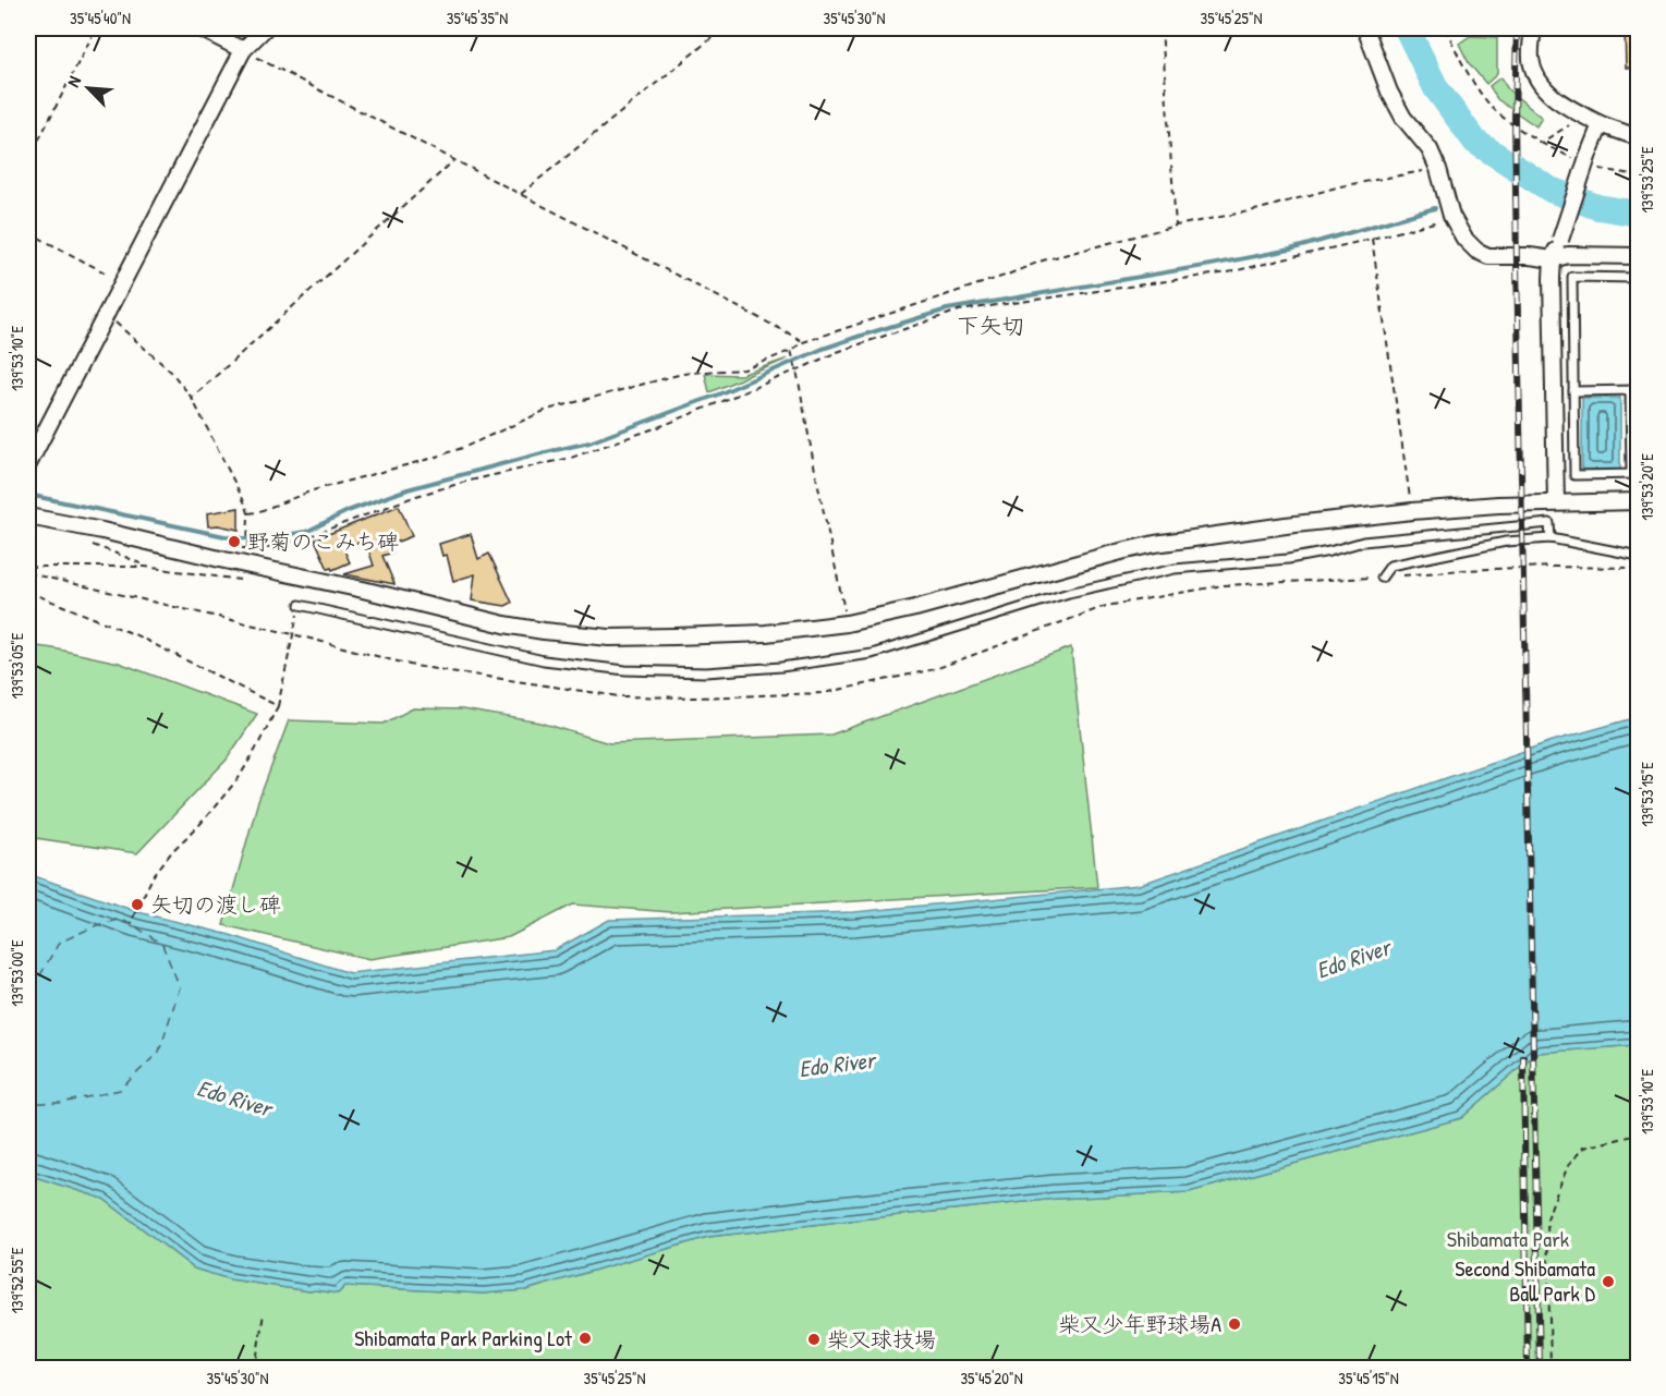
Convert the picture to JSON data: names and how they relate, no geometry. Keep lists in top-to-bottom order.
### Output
{
  "districts": ["下矢切"],
  "water": ["Edo River"],
  "parks": ["Shibamata Park"],
  "places": [
    "野菊のこみち碑",
    "矢切の渡し碑",
    "Second Shibamata Ball Park D",
    "柴又少年野球場A",
    "Shibamata Park Parking Lot",
    "柴又球技場"
  ],
  "north": "top left",
  "coordinates": [
    "35°45'40\"N",
    "35°45'35\"N",
    "35°45'30\"N",
    "35°45'25\"N",
    "139°53'25\"E",
    "139°53'10\"E",
    "139°53'20\"E",
    "139°53'05\"E",
    "139°53'15\"E",
    "139°53'00\"E",
    "139°52'55\"E",
    "35°45'20\"N",
    "35°45'15\"N"
  ]
}
